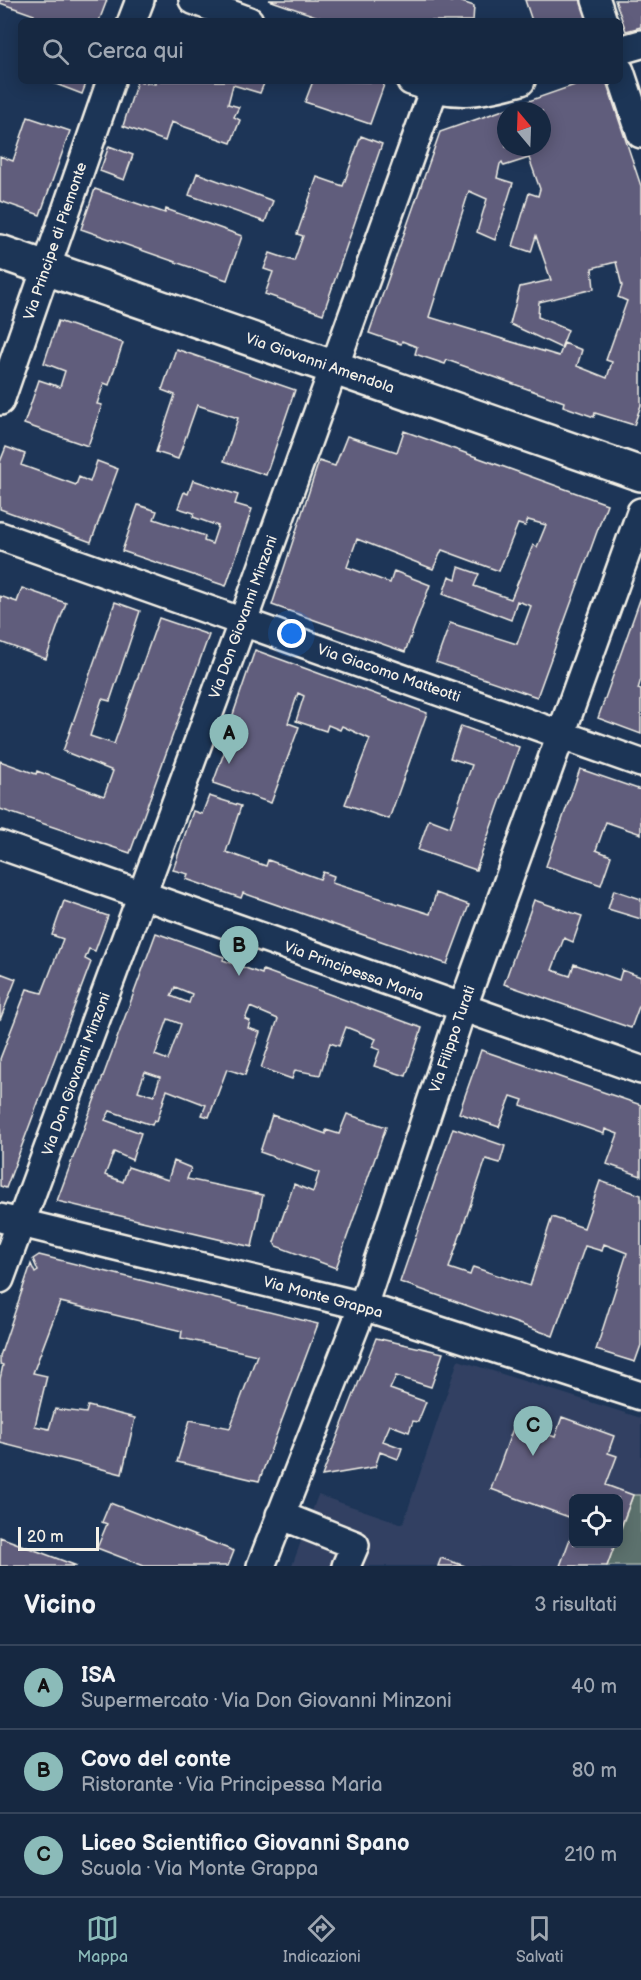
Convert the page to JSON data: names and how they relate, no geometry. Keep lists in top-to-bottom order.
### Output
{
  "streets": {
    "main road": ["Via Giovanni Amendola"],
    "street": [
      "Via Principe di Piemonte",
      "Via Don Giovanni Minzoni",
      "Via Giacomo Matteotti",
      "Via Principessa Maria",
      "Via Filippo Turati",
      "Via Monte Grappa"
    ]
  },
  "crossings": [
    ["Via Principe di Piemonte", "Via Giovanni Amendola"],
    ["Via Giovanni Amendola", "Via Don Giovanni Minzoni"],
    ["Via Don Giovanni Minzoni", "Via Giacomo Matteotti"],
    ["Via Don Giovanni Minzoni", "Via Principessa Maria"],
    ["Via Don Giovanni Minzoni", "Via Monte Grappa"],
    ["Via Giacomo Matteotti", "Via Filippo Turati"],
    ["Via Principessa Maria", "Via Filippo Turati"],
    ["Via Filippo Turati", "Via Monte Grappa"]
  ],
  "scale_bar": "20 m",
  "north": "top",
  "page": {
    "search": "Cerca qui",
    "pins": ["A", "B", "C"],
    "scale": "20 m",
    "heading": ["Vicino", "3 risultati"],
    "list": [
      {
        "mark": "A",
        "name": "ISA",
        "note": "Supermercato · Via Don Giovanni Minzoni",
        "value": "40 m"
      },
      {
        "mark": "B",
        "name": "Covo del conte",
        "note": "Ristorante · Via Principessa Maria",
        "value": "80 m"
      },
      {
        "mark": "C",
        "name": "Liceo Scientifico Giovanni Spano",
        "note": "Scuola · Via Monte Grappa",
        "value": "210 m"
      }
    ],
    "nav": ["Mappa", "Indicazioni", "Salvati"]
  }
}
